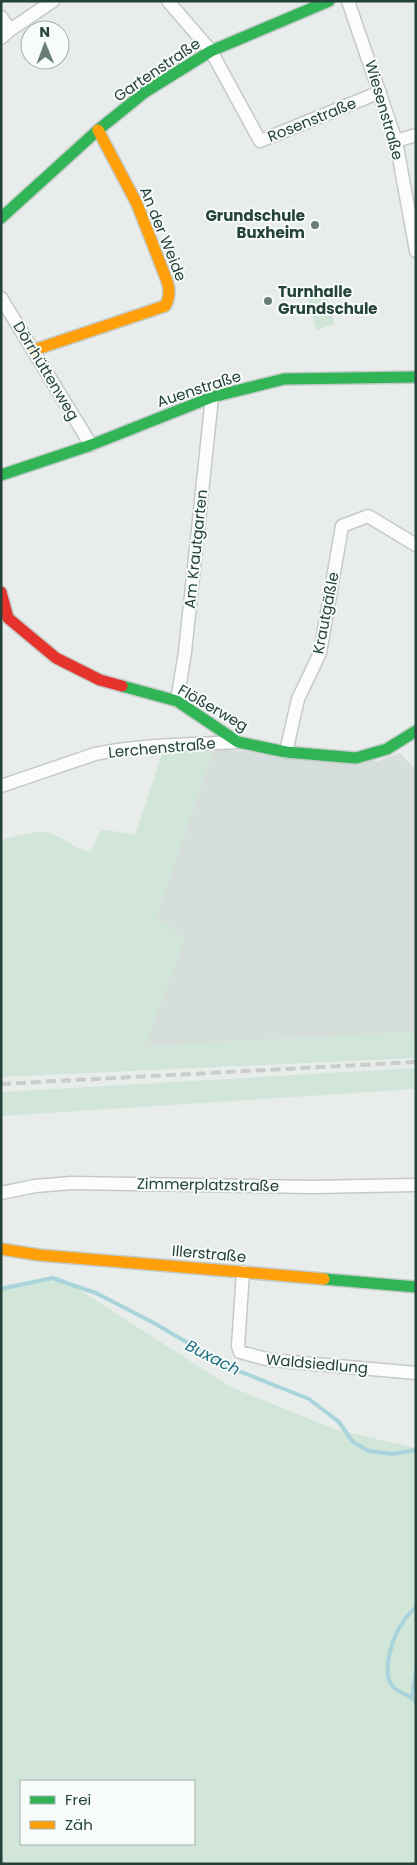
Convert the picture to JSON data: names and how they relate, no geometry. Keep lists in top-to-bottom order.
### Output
{
  "streets": {
    "street": [
      "Gartenstraße",
      "Wiesenstraße",
      "Rosenstraße",
      "An der Weide",
      "Dörrhüttenweg",
      "Auenstraße",
      "Am Krautgarten",
      "Krautgäßle",
      "Flößerweg",
      "Lerchenstraße",
      "Zimmerplatzstraße",
      "Illerstraße",
      "Waldsiedlung"
    ]
  },
  "crossings": [
    ["Gartenstraße", "Rosenstraße"],
    ["Gartenstraße", "An der Weide"],
    ["Wiesenstraße", "Rosenstraße"],
    ["An der Weide", "Dörrhüttenweg"],
    ["Dörrhüttenweg", "Auenstraße"],
    ["Auenstraße", "Am Krautgarten"],
    ["Am Krautgarten", "Flößerweg"],
    ["Krautgäßle", "Flößerweg"],
    ["Flößerweg", "Lerchenstraße"],
    ["Illerstraße", "Waldsiedlung"]
  ],
  "water": ["Buxach"],
  "places": ["Grundschule Buxheim", "Turnhalle Grundschule"],
  "legend": ["Frei", "Zäh"],
  "north": "top"
}
